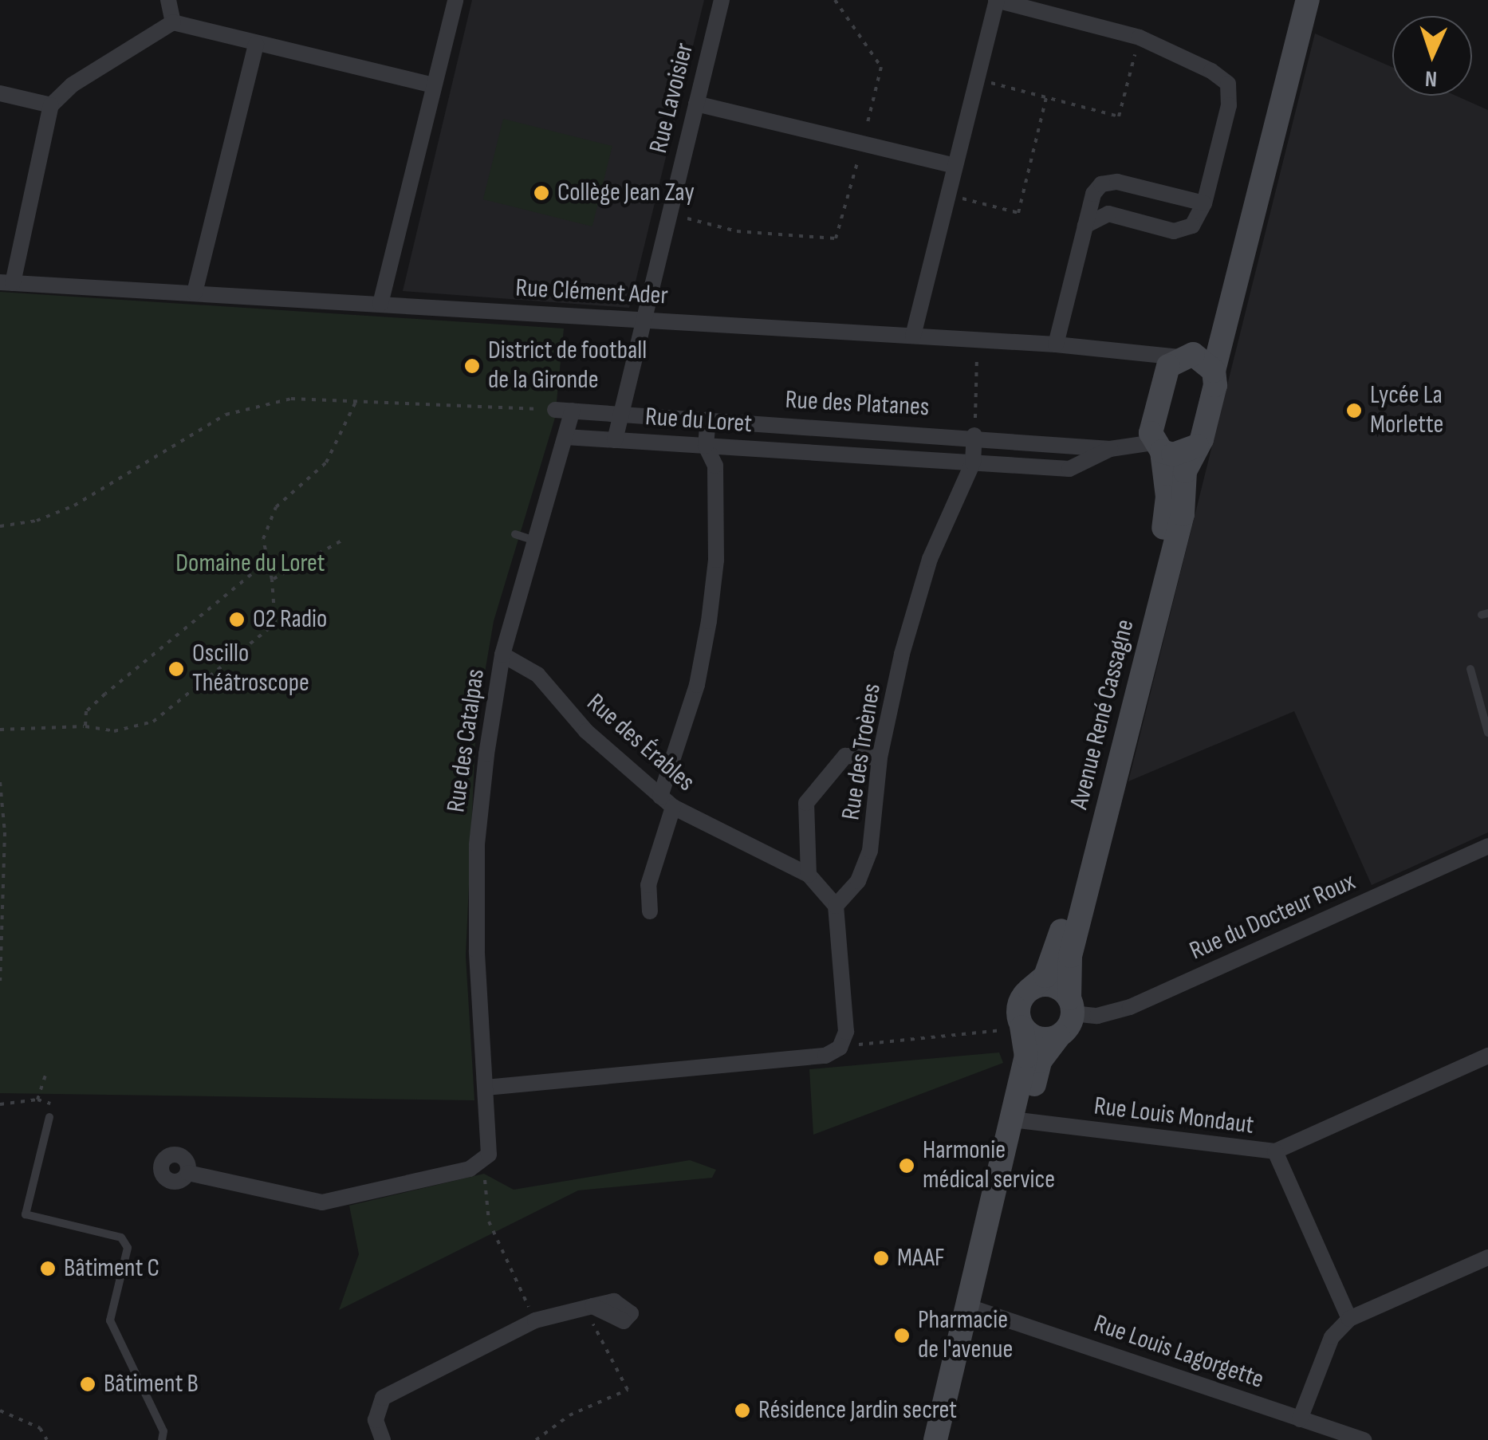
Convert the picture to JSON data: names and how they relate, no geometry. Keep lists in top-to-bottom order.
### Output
{
  "streets": {
    "main road": ["Avenue René Cassagne"],
    "street": [
      "Rue Lavoisier",
      "Rue Clément Ader",
      "Rue des Platanes",
      "Rue du Loret",
      "Rue des Catalpas",
      "Rue des Érables",
      "Rue des Troènes",
      "Rue du Docteur Roux",
      "Rue Louis Mondaut",
      "Rue Louis Lagorgette"
    ]
  },
  "crossings": [
    ["Rue Lavoisier", "Rue Clément Ader"],
    ["Rue Lavoisier", "Rue des Platanes"],
    ["Rue Lavoisier", "Rue du Loret"],
    ["Rue Clément Ader", "Avenue René Cassagne"],
    ["Rue des Platanes", "Rue du Loret"],
    ["Rue des Platanes", "Avenue René Cassagne"],
    ["Rue des Platanes", "Rue des Catalpas"],
    ["Rue du Loret", "Rue des Catalpas"],
    ["Rue du Loret", "Rue des Troènes"],
    ["Avenue René Cassagne", "Rue du Docteur Roux"],
    ["Avenue René Cassagne", "Rue Louis Mondaut"],
    ["Avenue René Cassagne", "Rue Louis Lagorgette"],
    ["Rue des Catalpas", "Rue des Érables"],
    ["Rue des Érables", "Rue des Troènes"]
  ],
  "parks": ["Domaine du Loret"],
  "places": [
    "Collège Jean Zay",
    "District de football de la Gironde",
    "Lycée La Morlette",
    "O2 Radio",
    "Oscillo Théâtroscope",
    "Harmonie médical service",
    "MAAF",
    "Bâtiment C",
    "Pharmacie de l'avenue",
    "Bâtiment B",
    "Résidence Jardin secret"
  ],
  "north": "bottom"
}
